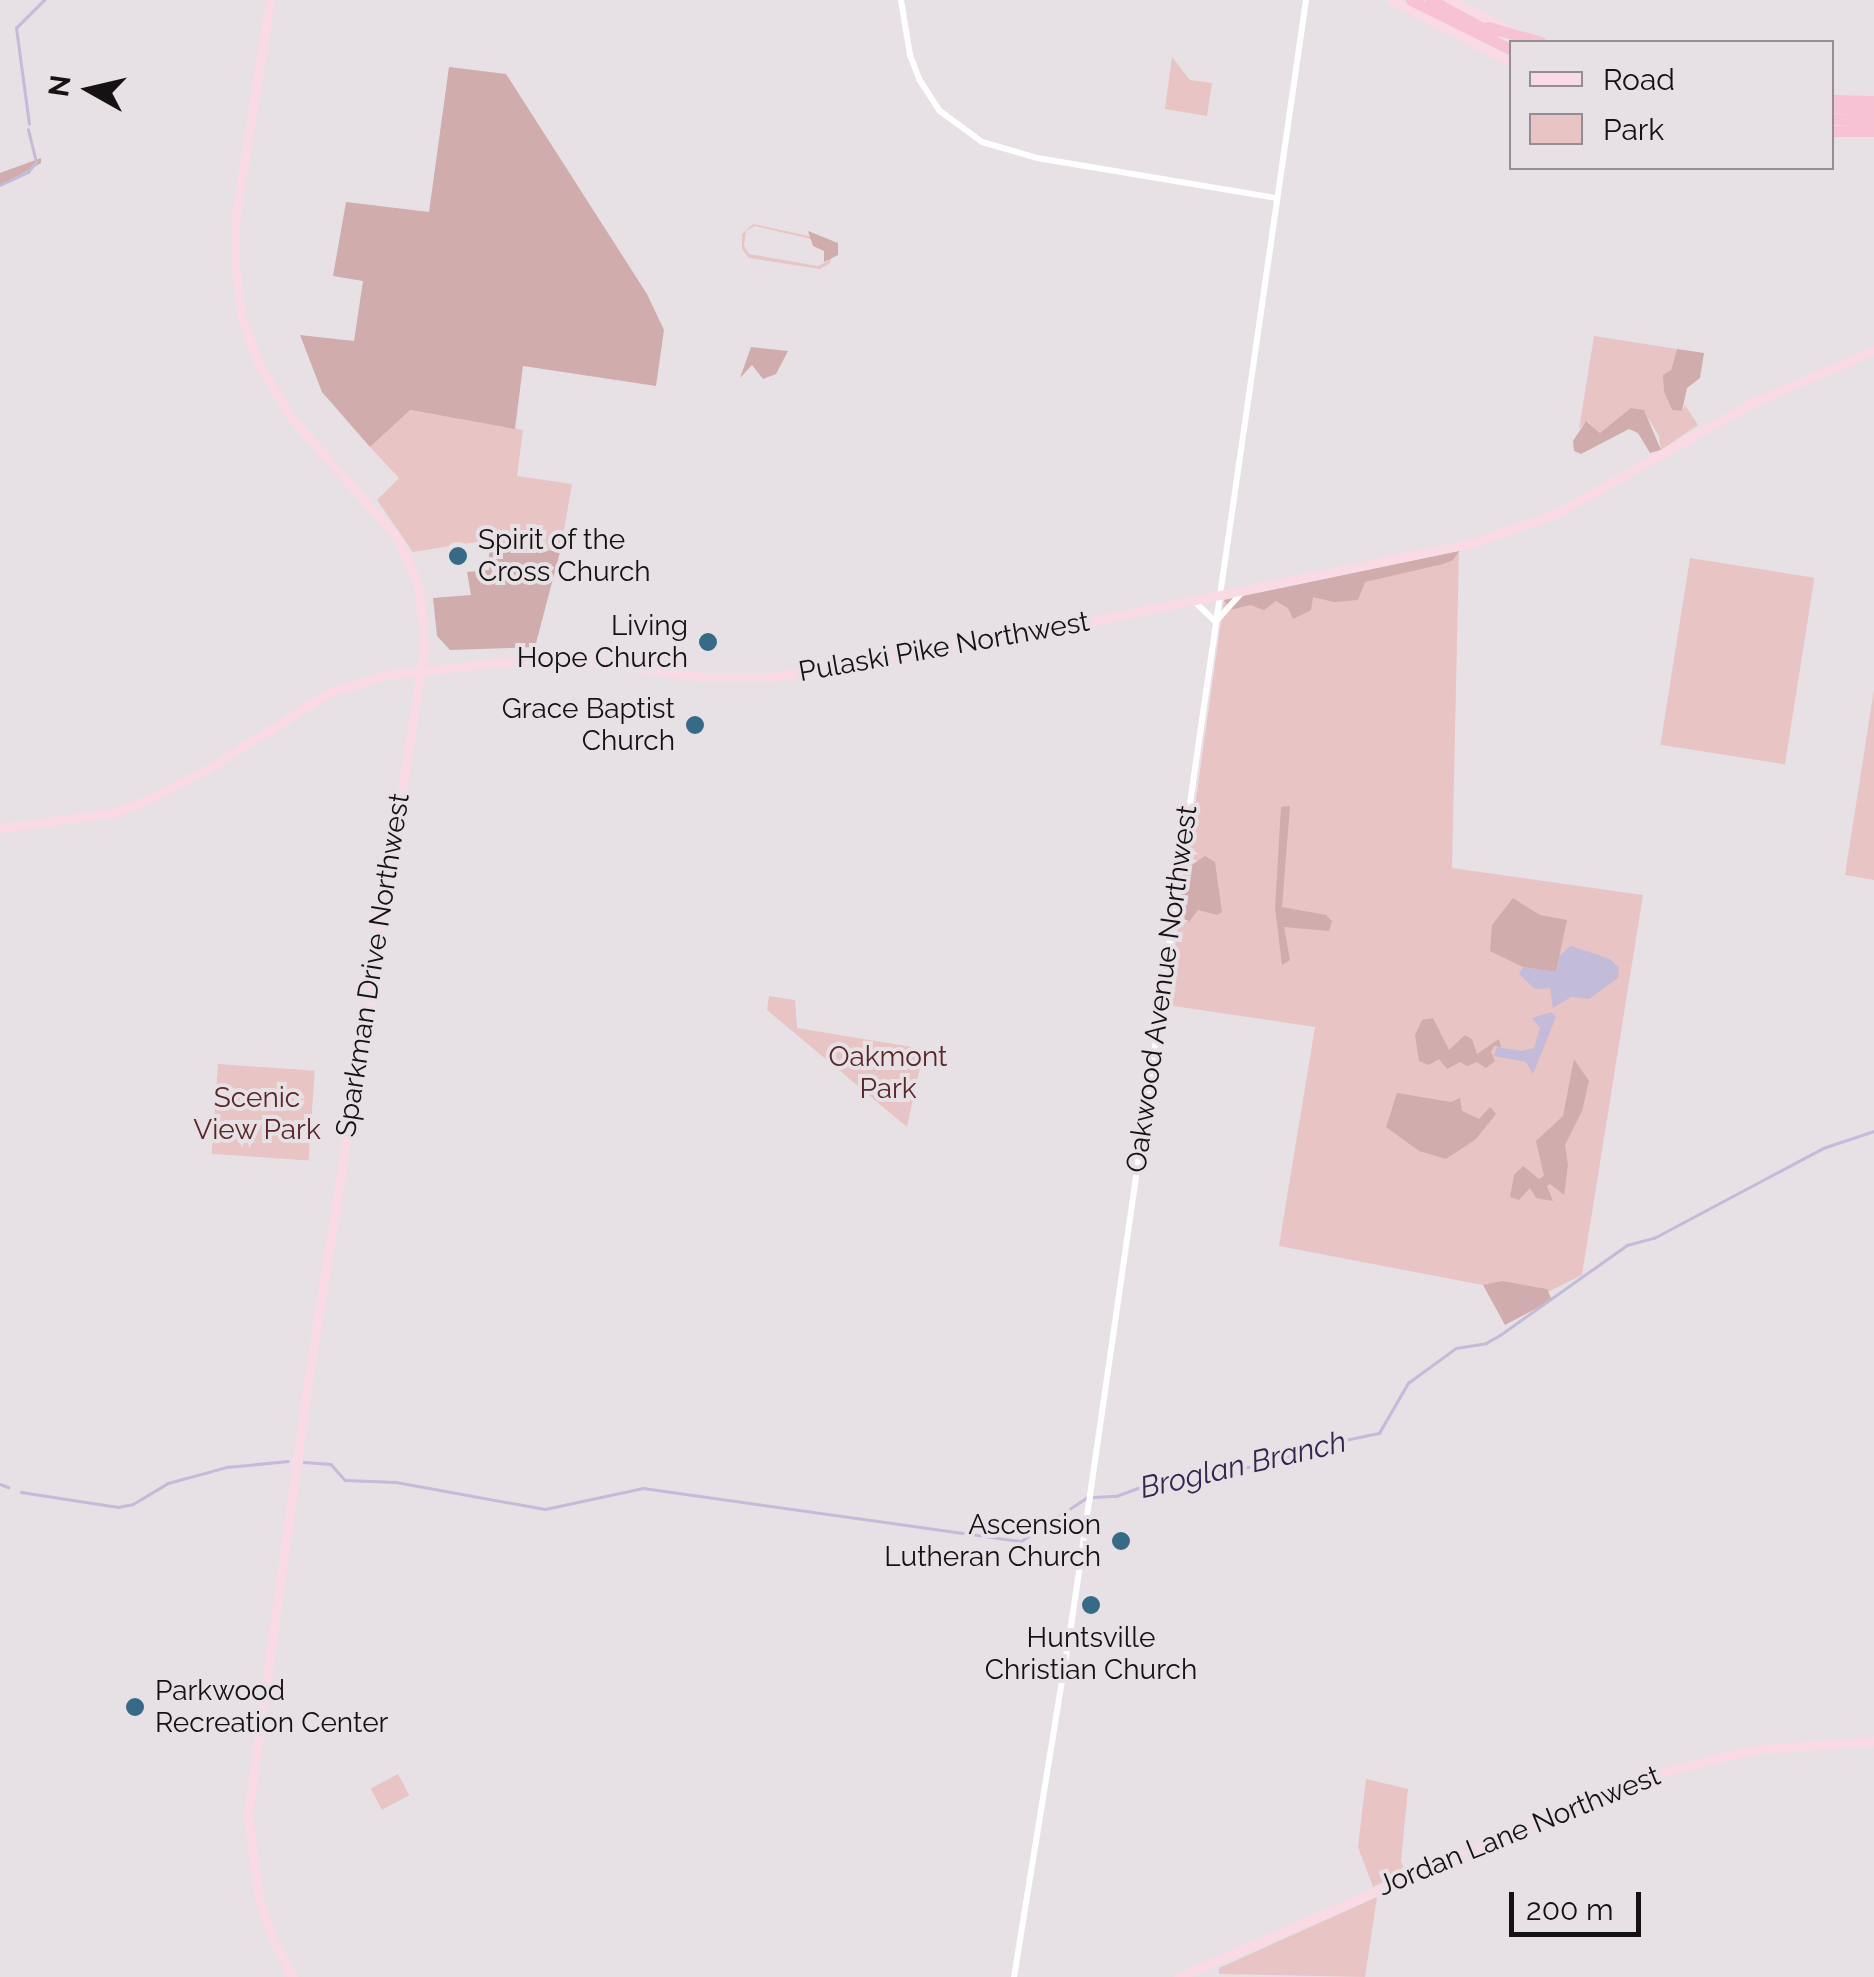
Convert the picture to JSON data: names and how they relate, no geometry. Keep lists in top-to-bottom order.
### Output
{
  "streets": {
    "main road": ["Pulaski Pike Northwest", "Sparkman Drive Northwest", "Jordan Lane Northwest"],
    "street": ["Oakwood Avenue Northwest"]
  },
  "crossings": [
    ["Pulaski Pike Northwest", "Sparkman Drive Northwest"],
    ["Pulaski Pike Northwest", "Oakwood Avenue Northwest"]
  ],
  "water": ["Broglan Branch"],
  "parks": ["Oakmont Park", "Scenic View Park"],
  "places": [
    "Spirit of the Cross Church",
    "Living Hope Church",
    "Grace Baptist Church",
    "Ascension Lutheran Church",
    "Huntsville Christian Church",
    "Parkwood Recreation Center"
  ],
  "legend": ["Road", "Park"],
  "scale_bar": "200 m",
  "north": "left"
}
